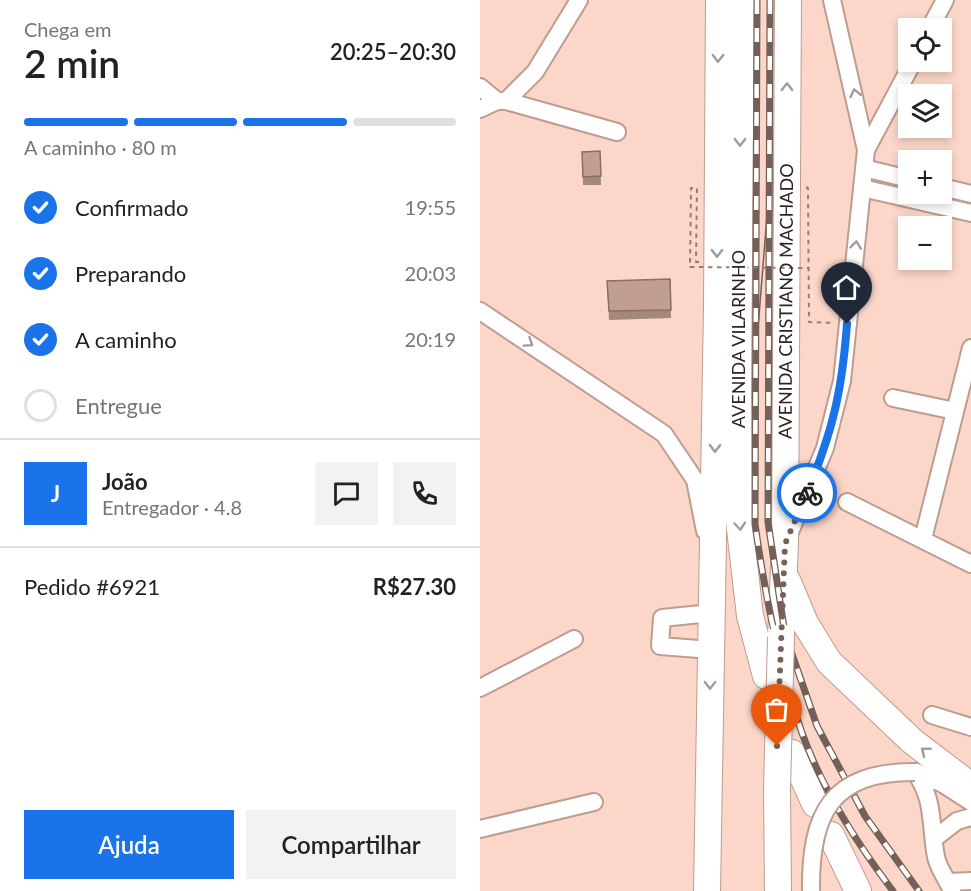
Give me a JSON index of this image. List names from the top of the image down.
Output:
{
  "streets": {
    "highway": ["AVENIDA CRISTIANO MACHADO", "AVENIDA VILARINHO"]
  },
  "page": {
    "heading": ["2 min", "Chega em", "20:25–20:30"],
    "panel": [
      "João",
      "Entregador · 4.8",
      "Pedido #6921",
      "R$27.30"
    ],
    "map_buttons": ["+", "−"],
    "bar": "A caminho · 80 m",
    "list": [
      ["Confirmado", "19:55"],
      ["Preparando", "20:03"],
      ["A caminho", "20:19"],
      "Entregue"
    ],
    "round": "J",
    "buttons": ["Ajuda", "Compartilhar"]
  }
}
